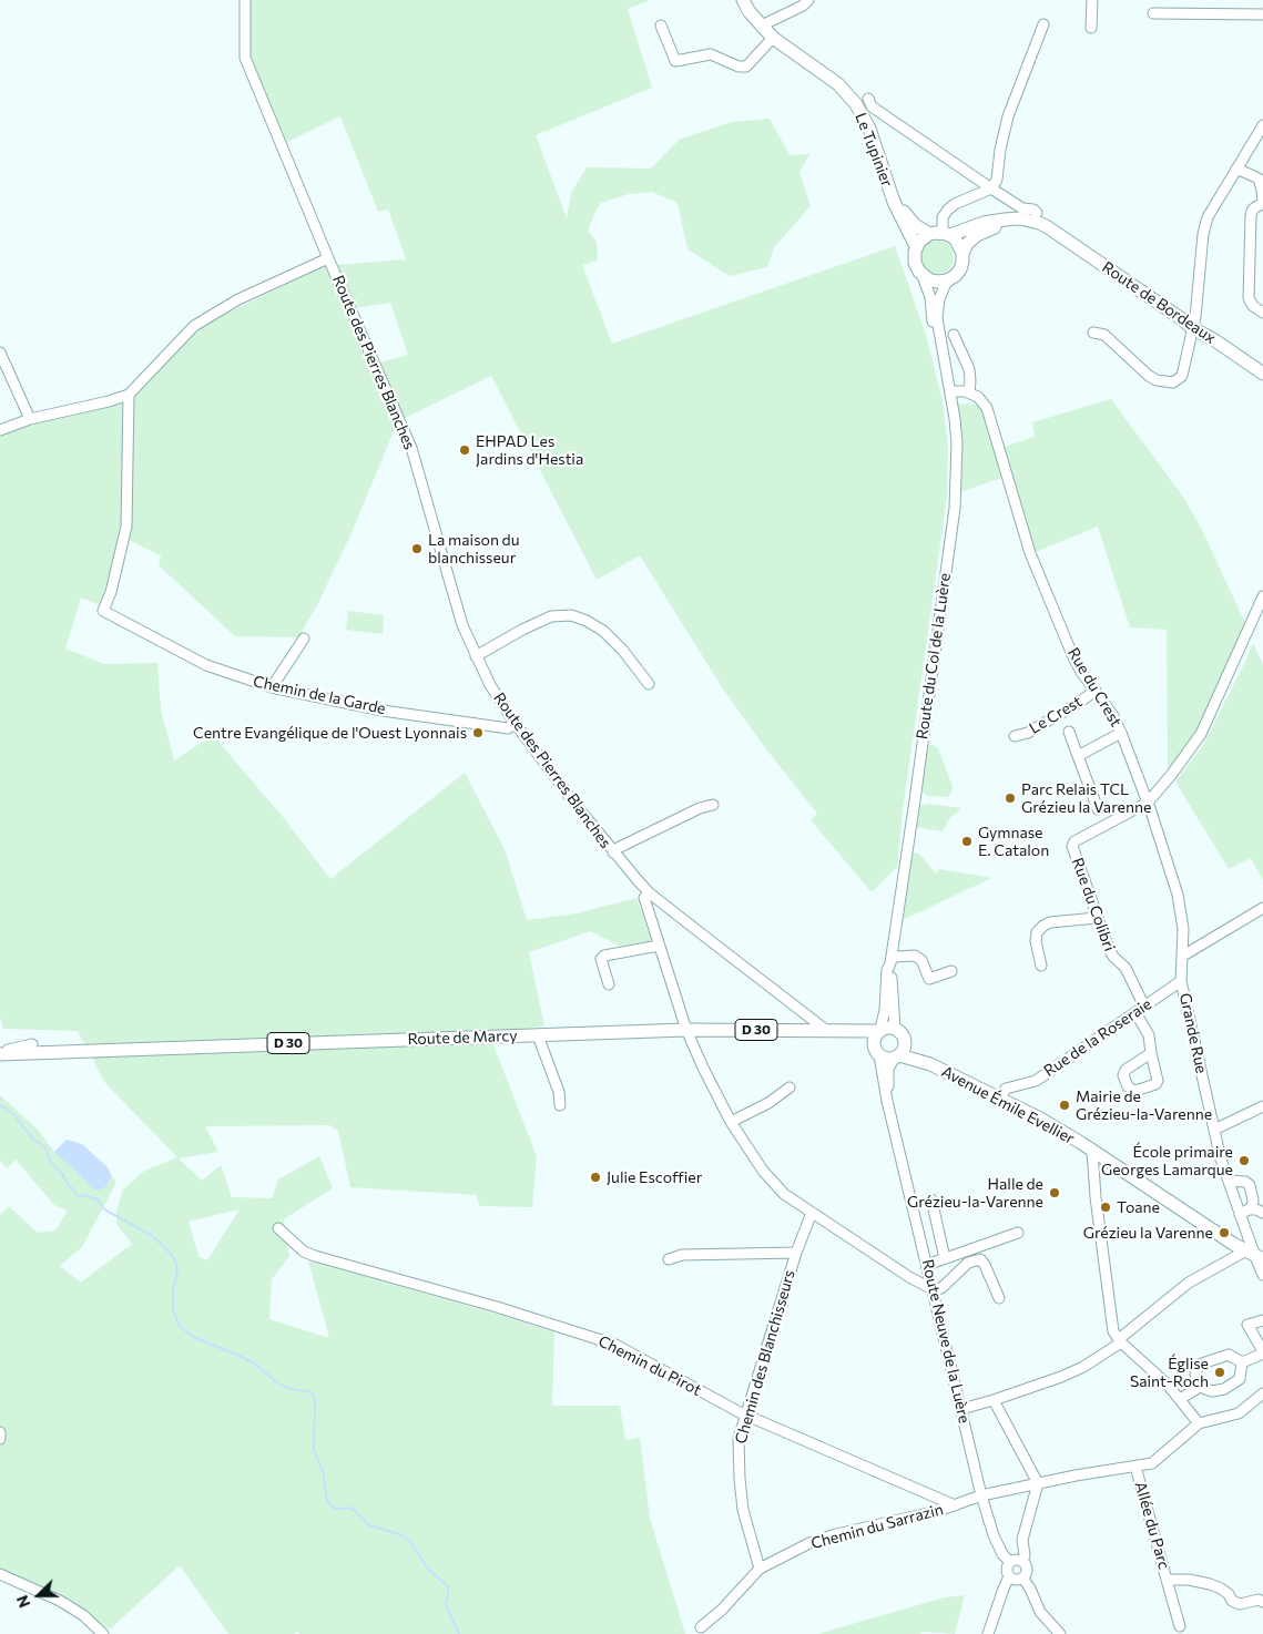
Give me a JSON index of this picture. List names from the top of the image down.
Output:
{
  "streets": {
    "main road": [
      "Le Tupinier",
      "Route de Bordeaux",
      "D 30",
      "Route de Marcy",
      "Avenue Émile Evellier"
    ],
    "street": [
      "Route des Pierres Blanches",
      "Route du Col de la Luère",
      "Rue du Crest",
      "Chemin de la Garde",
      "Le Crest",
      "Rue du Colibri",
      "Grande Rue",
      "Rue de la Roseraie",
      "Route Neuve de la Luère",
      "Chemin des Blanchisseurs",
      "Chemin du Pirot",
      "Allée du Parc",
      "Chemin du Sarrazin"
    ]
  },
  "crossings": [
    ["Le Tupinier", "Route de Bordeaux"],
    ["Le Tupinier", "Route du Col de la Luère"],
    ["Route de Bordeaux", "Route du Col de la Luère"],
    ["Route des Pierres Blanches", "Chemin de la Garde"],
    ["Route des Pierres Blanches", "Route de Marcy"],
    ["Route du Col de la Luère", "Route de Marcy"],
    ["Route du Col de la Luère", "Avenue Émile Evellier"],
    ["Route du Col de la Luère", "Route Neuve de la Luère"],
    ["Rue du Crest", "Le Crest"],
    ["Rue du Crest", "Rue du Colibri"],
    ["Rue du Crest", "Grande Rue"],
    ["Rue du Crest", "Rue de la Roseraie"],
    ["Rue du Colibri", "Rue de la Roseraie"],
    ["Grande Rue", "Rue de la Roseraie"],
    ["Grande Rue", "Avenue Émile Evellier"],
    ["Route de Marcy", "Avenue Émile Evellier"],
    ["Route de Marcy", "Route Neuve de la Luère"],
    ["Rue de la Roseraie", "Avenue Émile Evellier"],
    ["Avenue Émile Evellier", "Route Neuve de la Luère"],
    ["Route Neuve de la Luère", "Chemin du Sarrazin"],
    ["Chemin des Blanchisseurs", "Chemin du Pirot"],
    ["Chemin des Blanchisseurs", "Chemin du Sarrazin"],
    ["Chemin du Pirot", "Chemin du Sarrazin"],
    ["Allée du Parc", "Chemin du Sarrazin"]
  ],
  "places": [
    "EHPAD Les Jardins d'Hestia",
    "La maison du blanchisseur",
    "Centre Evangélique de l'Ouest Lyonnais",
    "Parc Relais TCL Grézieu la Varenne",
    "Gymnase E. Catalon",
    "Mairie de Grézieu-la-Varenne",
    "École primaire Georges Lamarque",
    "Julie Escoffier",
    "Halle de Grézieu-la-Varenne",
    "Toane",
    "Grézieu la Varenne",
    "Église Saint-Roch"
  ],
  "north": "left"
}
